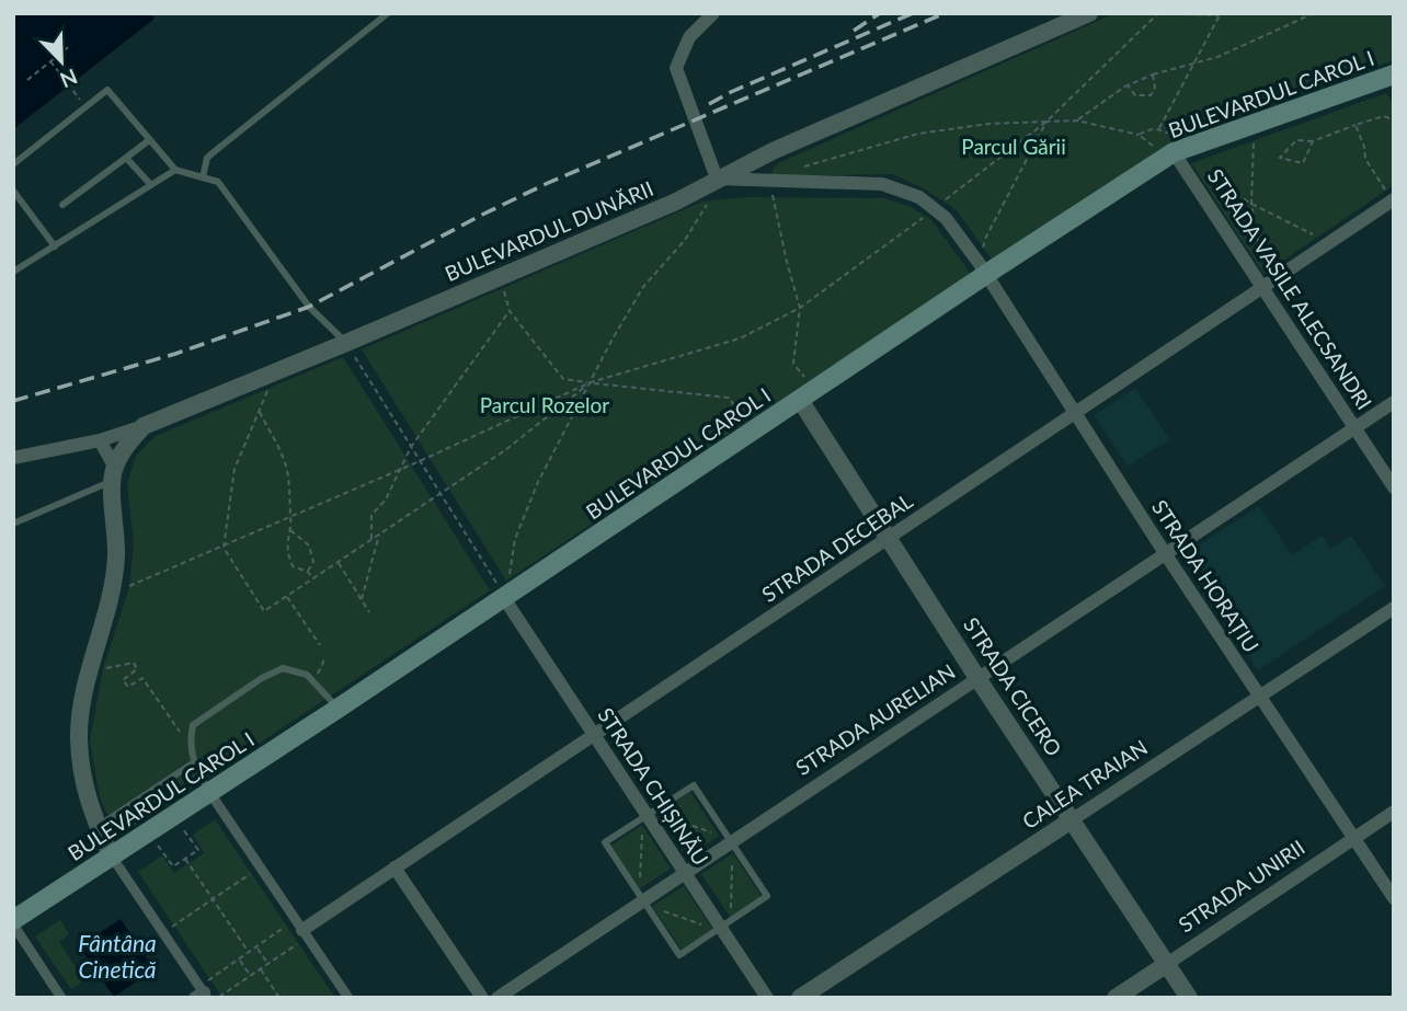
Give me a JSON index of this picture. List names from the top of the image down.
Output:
{
  "streets": {
    "main road": ["BULEVARDUL CAROL I"],
    "street": [
      "BULEVARDUL DUNĂRII",
      "STRADA VASILE ALECSANDRI",
      "STRADA DECEBAL",
      "STRADA HORAȚIU",
      "STRADA CICERO",
      "STRADA AURELIAN",
      "CALEA TRAIAN",
      "STRADA CHIȘINĂU",
      "STRADA UNIRII"
    ]
  },
  "crossings": [
    ["BULEVARDUL CAROL I", "STRADA VASILE ALECSANDRI"],
    ["BULEVARDUL CAROL I", "STRADA HORAȚIU"],
    ["BULEVARDUL CAROL I", "STRADA CICERO"],
    ["BULEVARDUL CAROL I", "STRADA CHIȘINĂU"],
    ["STRADA VASILE ALECSANDRI", "STRADA DECEBAL"],
    ["STRADA VASILE ALECSANDRI", "STRADA AURELIAN"],
    ["STRADA DECEBAL", "STRADA HORAȚIU"],
    ["STRADA DECEBAL", "STRADA CICERO"],
    ["STRADA DECEBAL", "STRADA CHIȘINĂU"],
    ["STRADA HORAȚIU", "STRADA AURELIAN"],
    ["STRADA HORAȚIU", "CALEA TRAIAN"],
    ["STRADA HORAȚIU", "STRADA UNIRII"],
    ["STRADA CICERO", "STRADA AURELIAN"],
    ["STRADA CICERO", "CALEA TRAIAN"],
    ["STRADA CICERO", "STRADA UNIRII"],
    ["STRADA AURELIAN", "STRADA CHIȘINĂU"]
  ],
  "water": ["Fântâna Cinetică"],
  "parks": ["Parcul Gării", "Parcul Rozelor"],
  "north": "bottom right"
}
